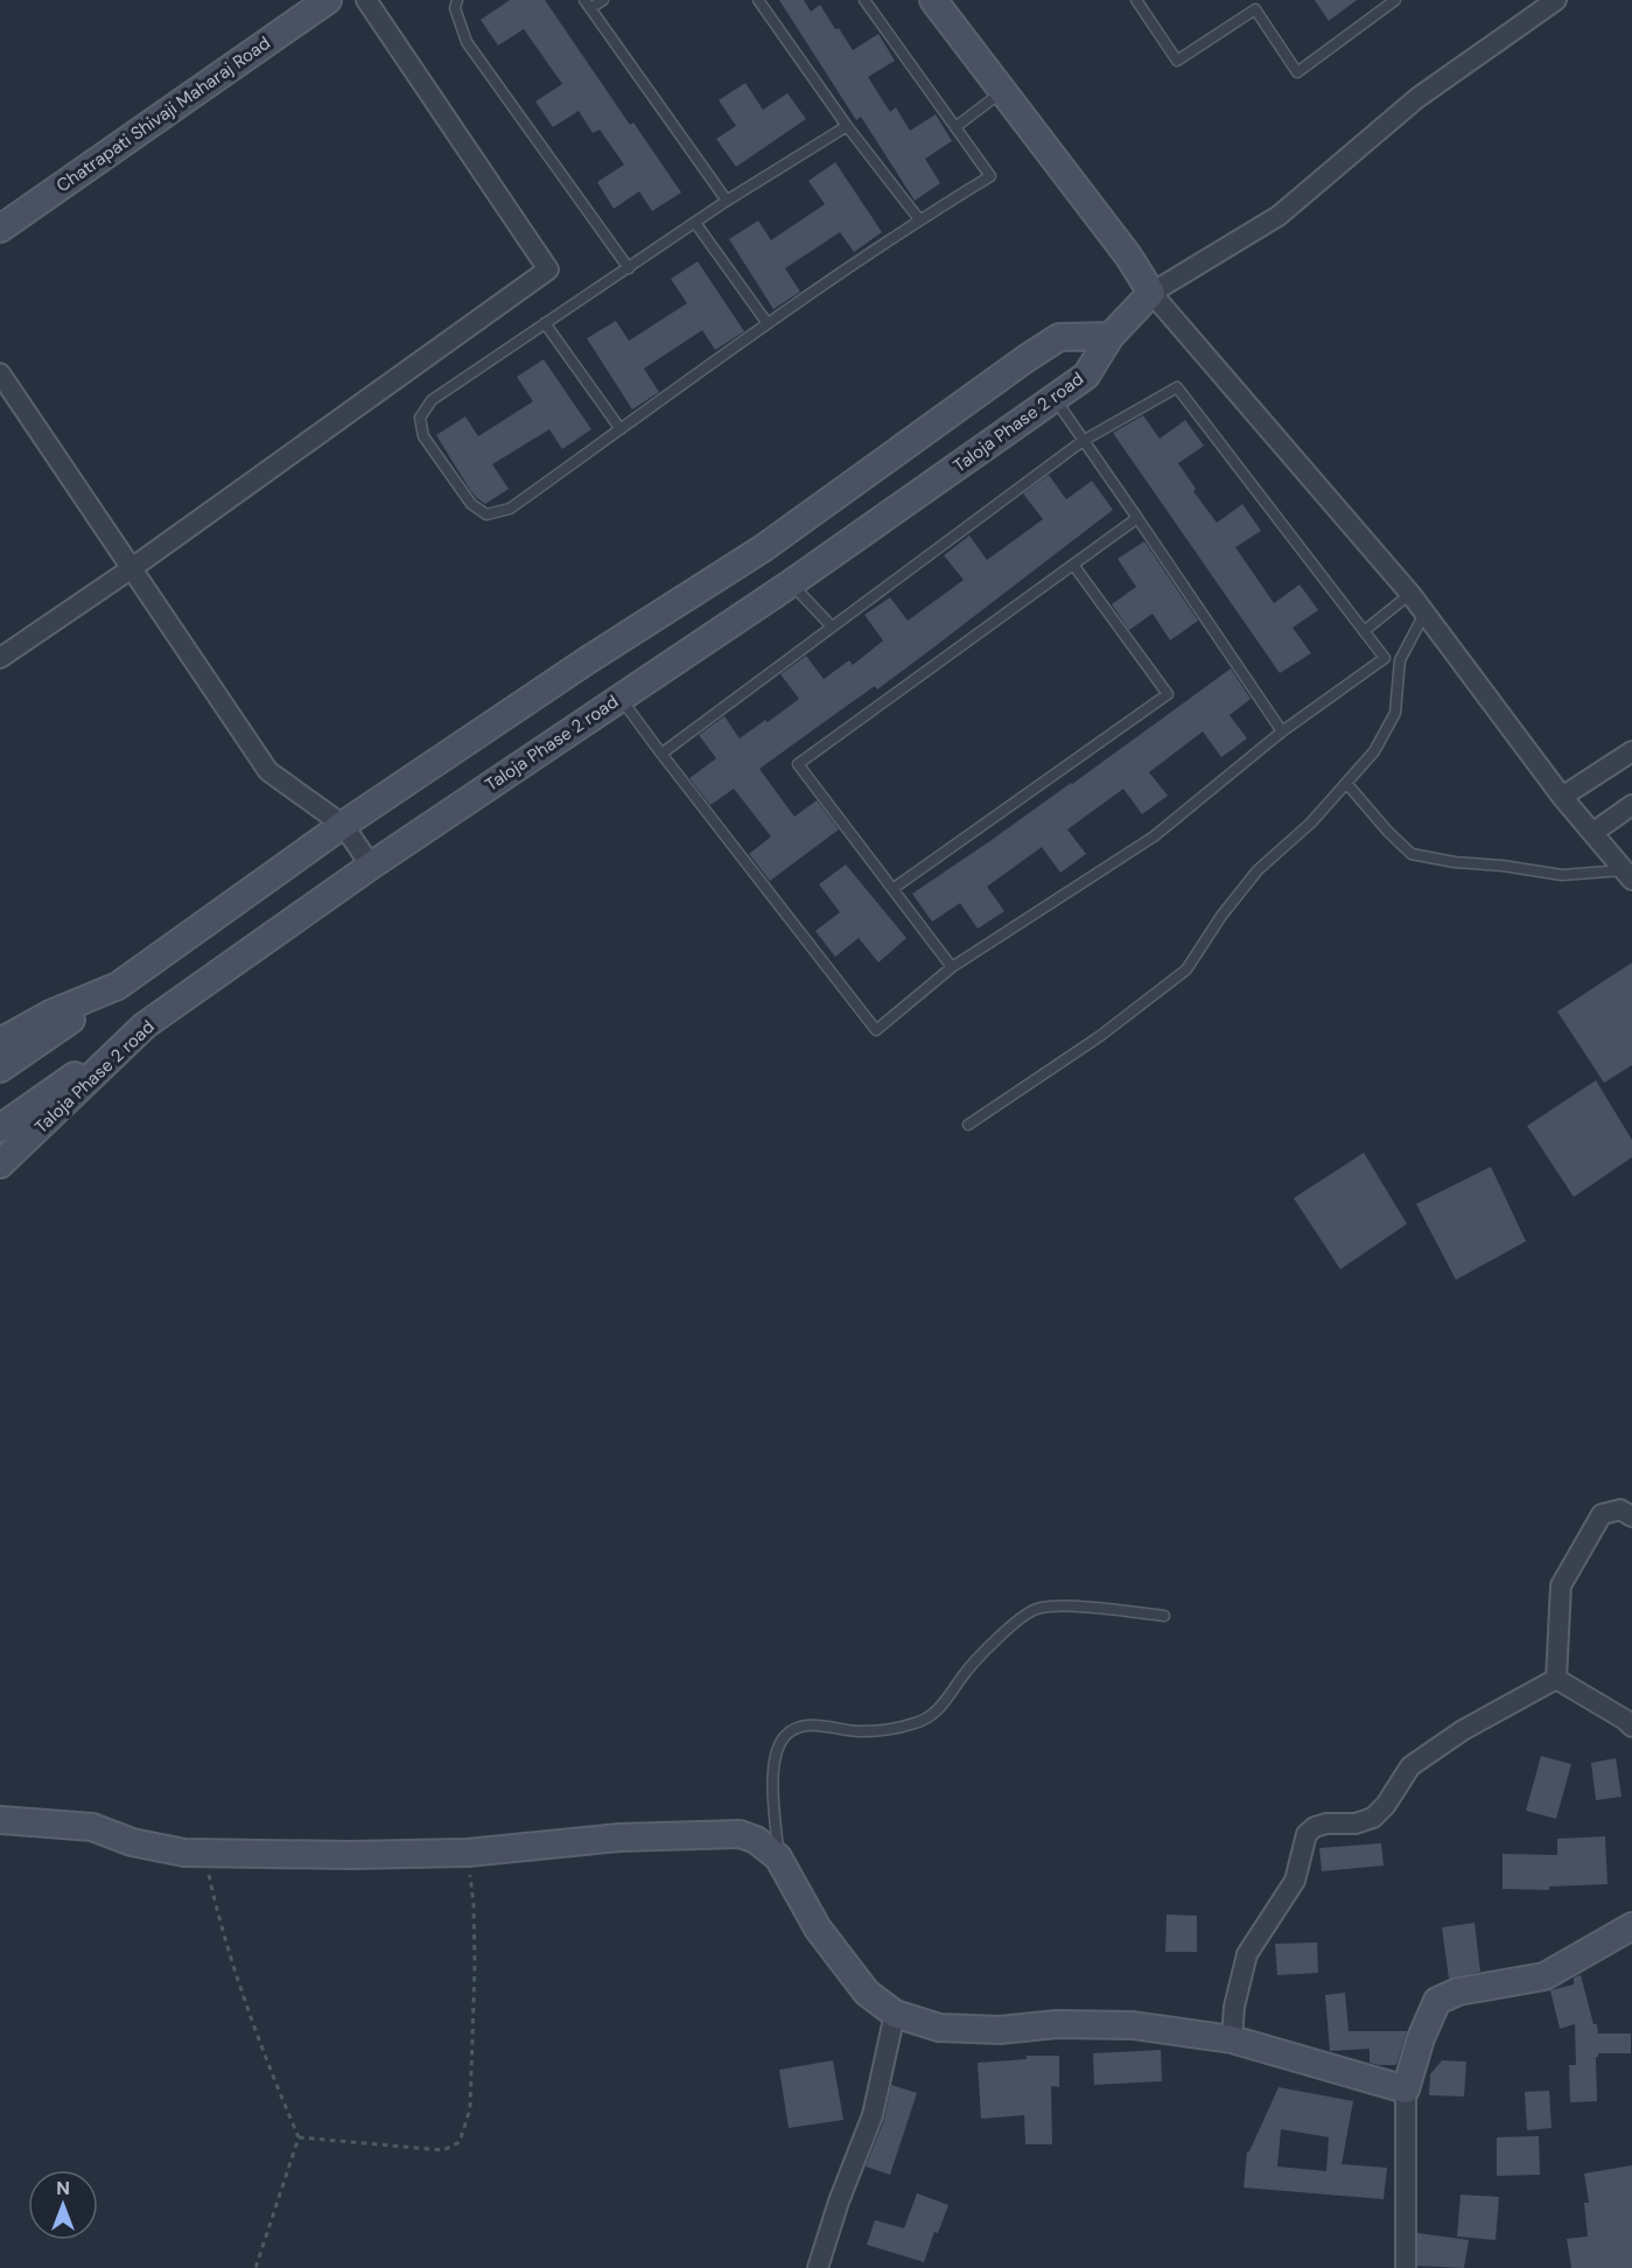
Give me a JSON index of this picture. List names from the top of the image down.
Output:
{
  "streets": {
    "street": ["Chatrapati Shivaji Maharaj Road", "Taloja Phase 2 road"]
  },
  "north": "top"
}
